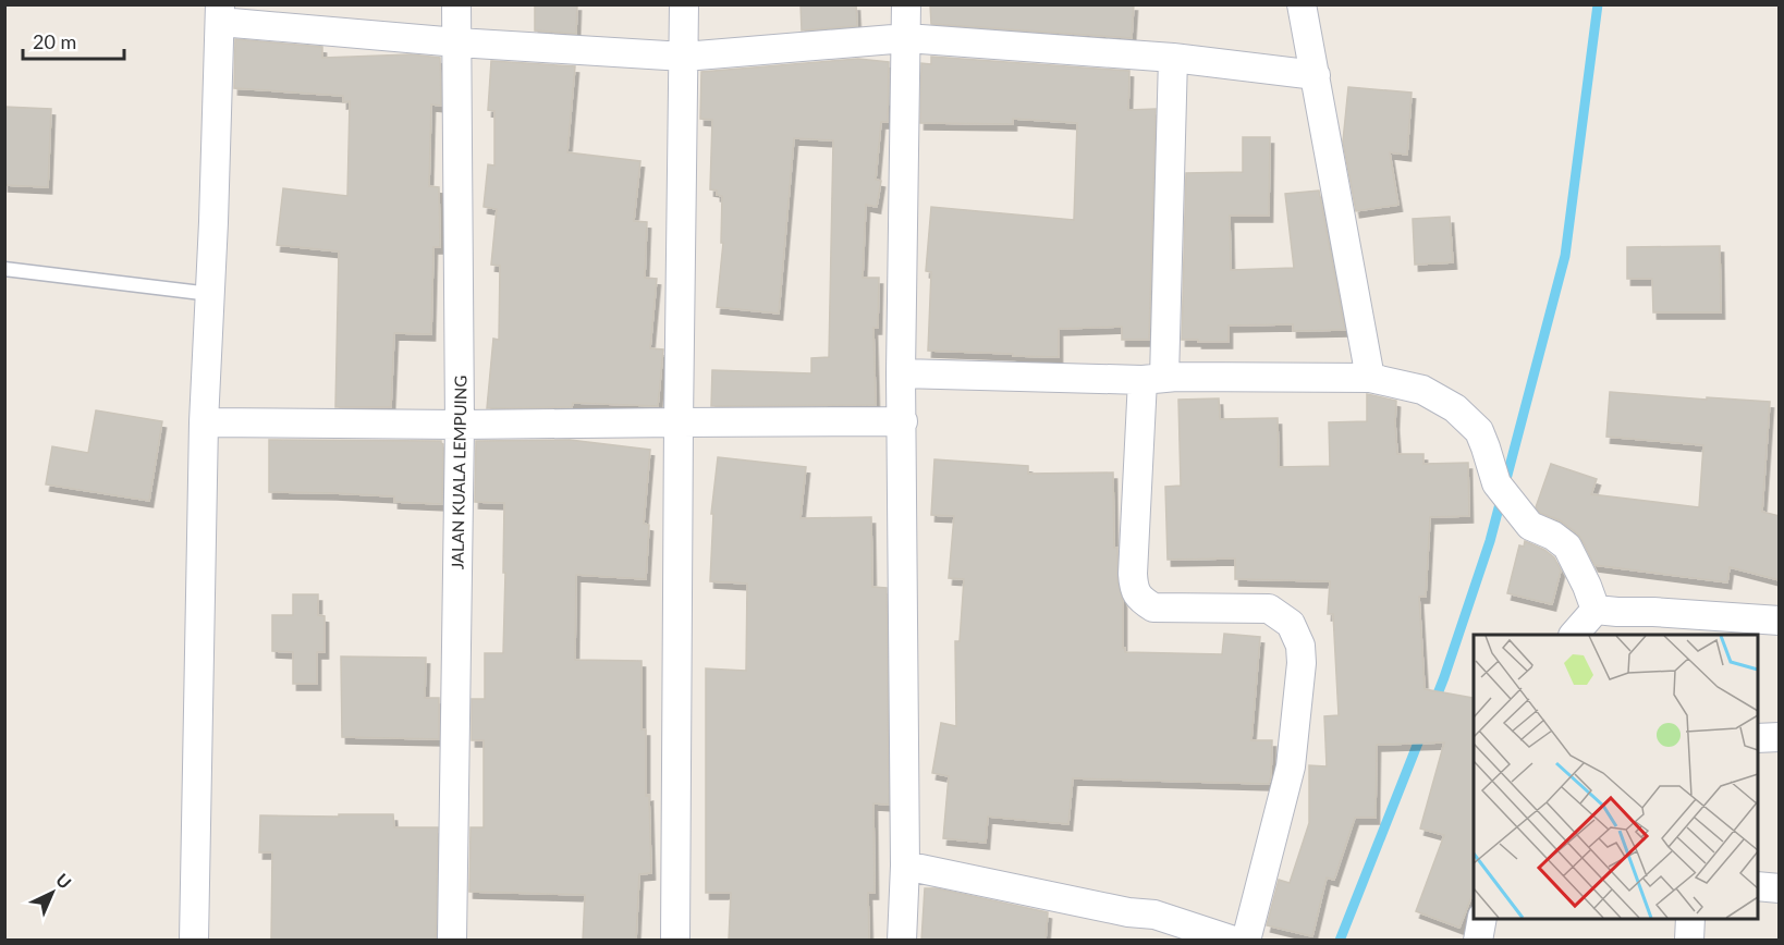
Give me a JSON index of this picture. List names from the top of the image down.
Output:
{
  "streets": {
    "street": ["JALAN KUALA LEMPUING"]
  },
  "scale_bar": "20 m",
  "north": "top right"
}
